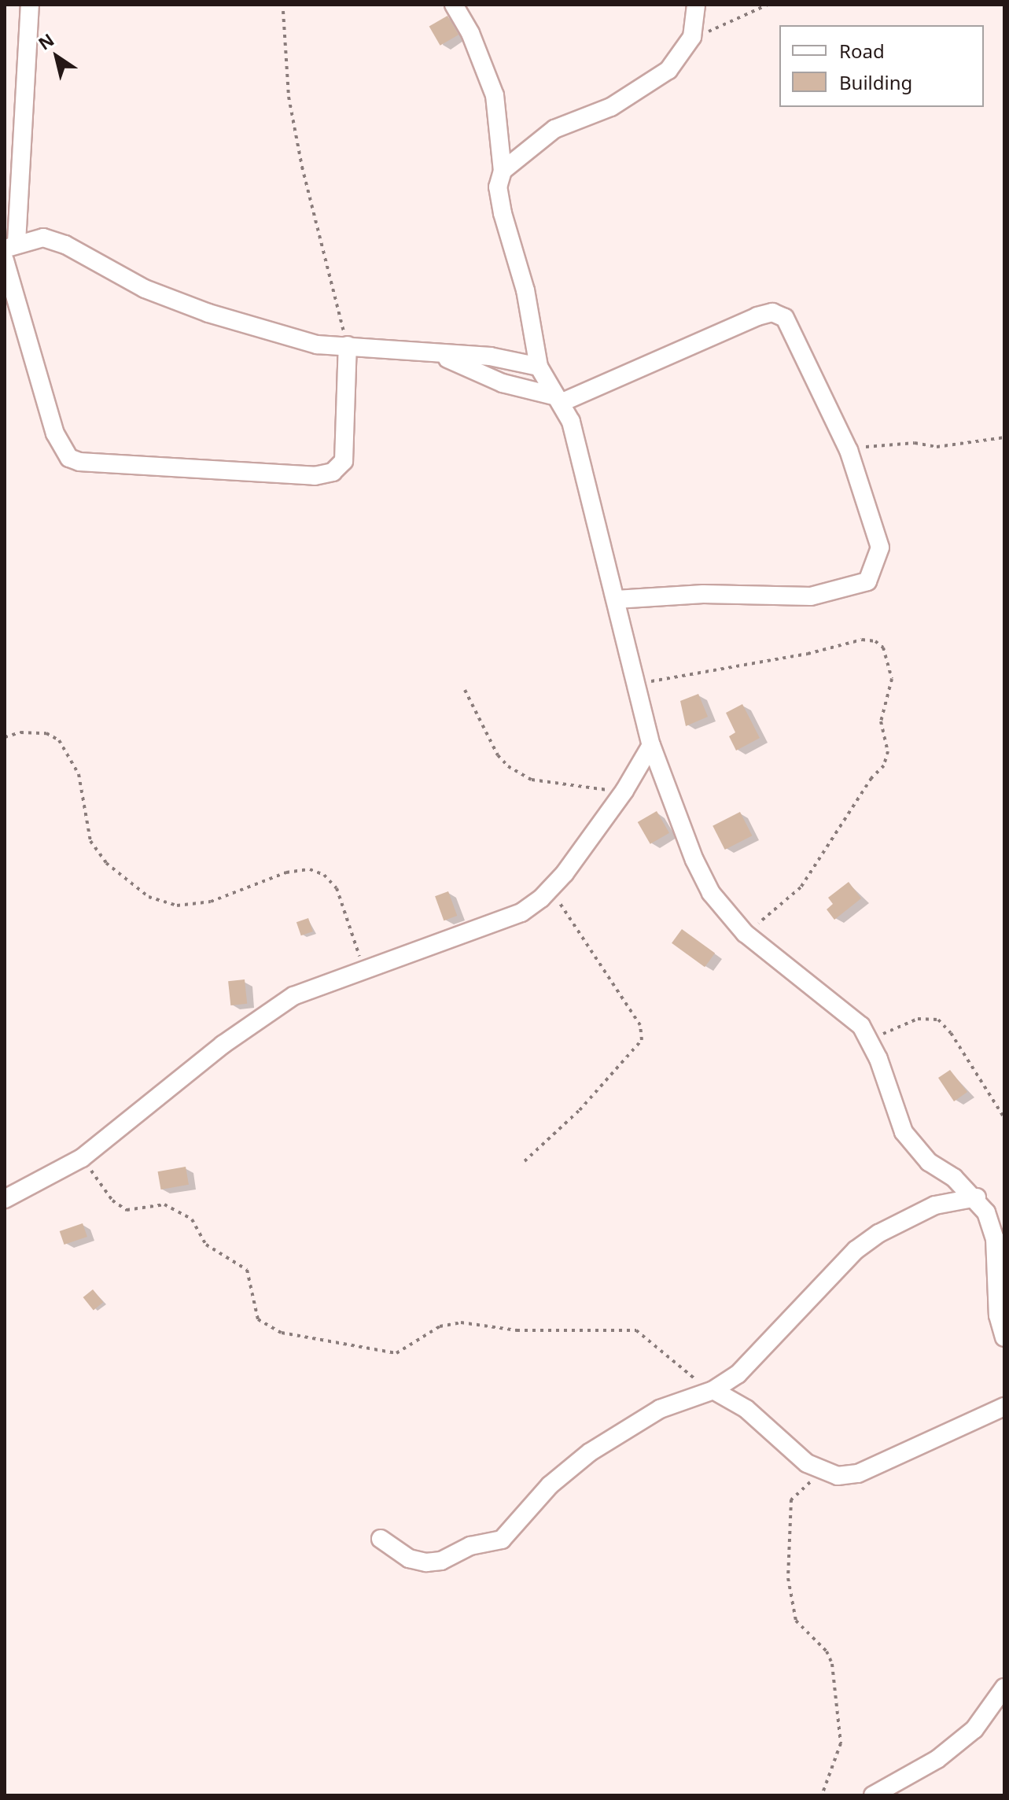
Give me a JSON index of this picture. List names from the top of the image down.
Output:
{
  "legend": ["Road", "Building"],
  "north": "top left"
}
